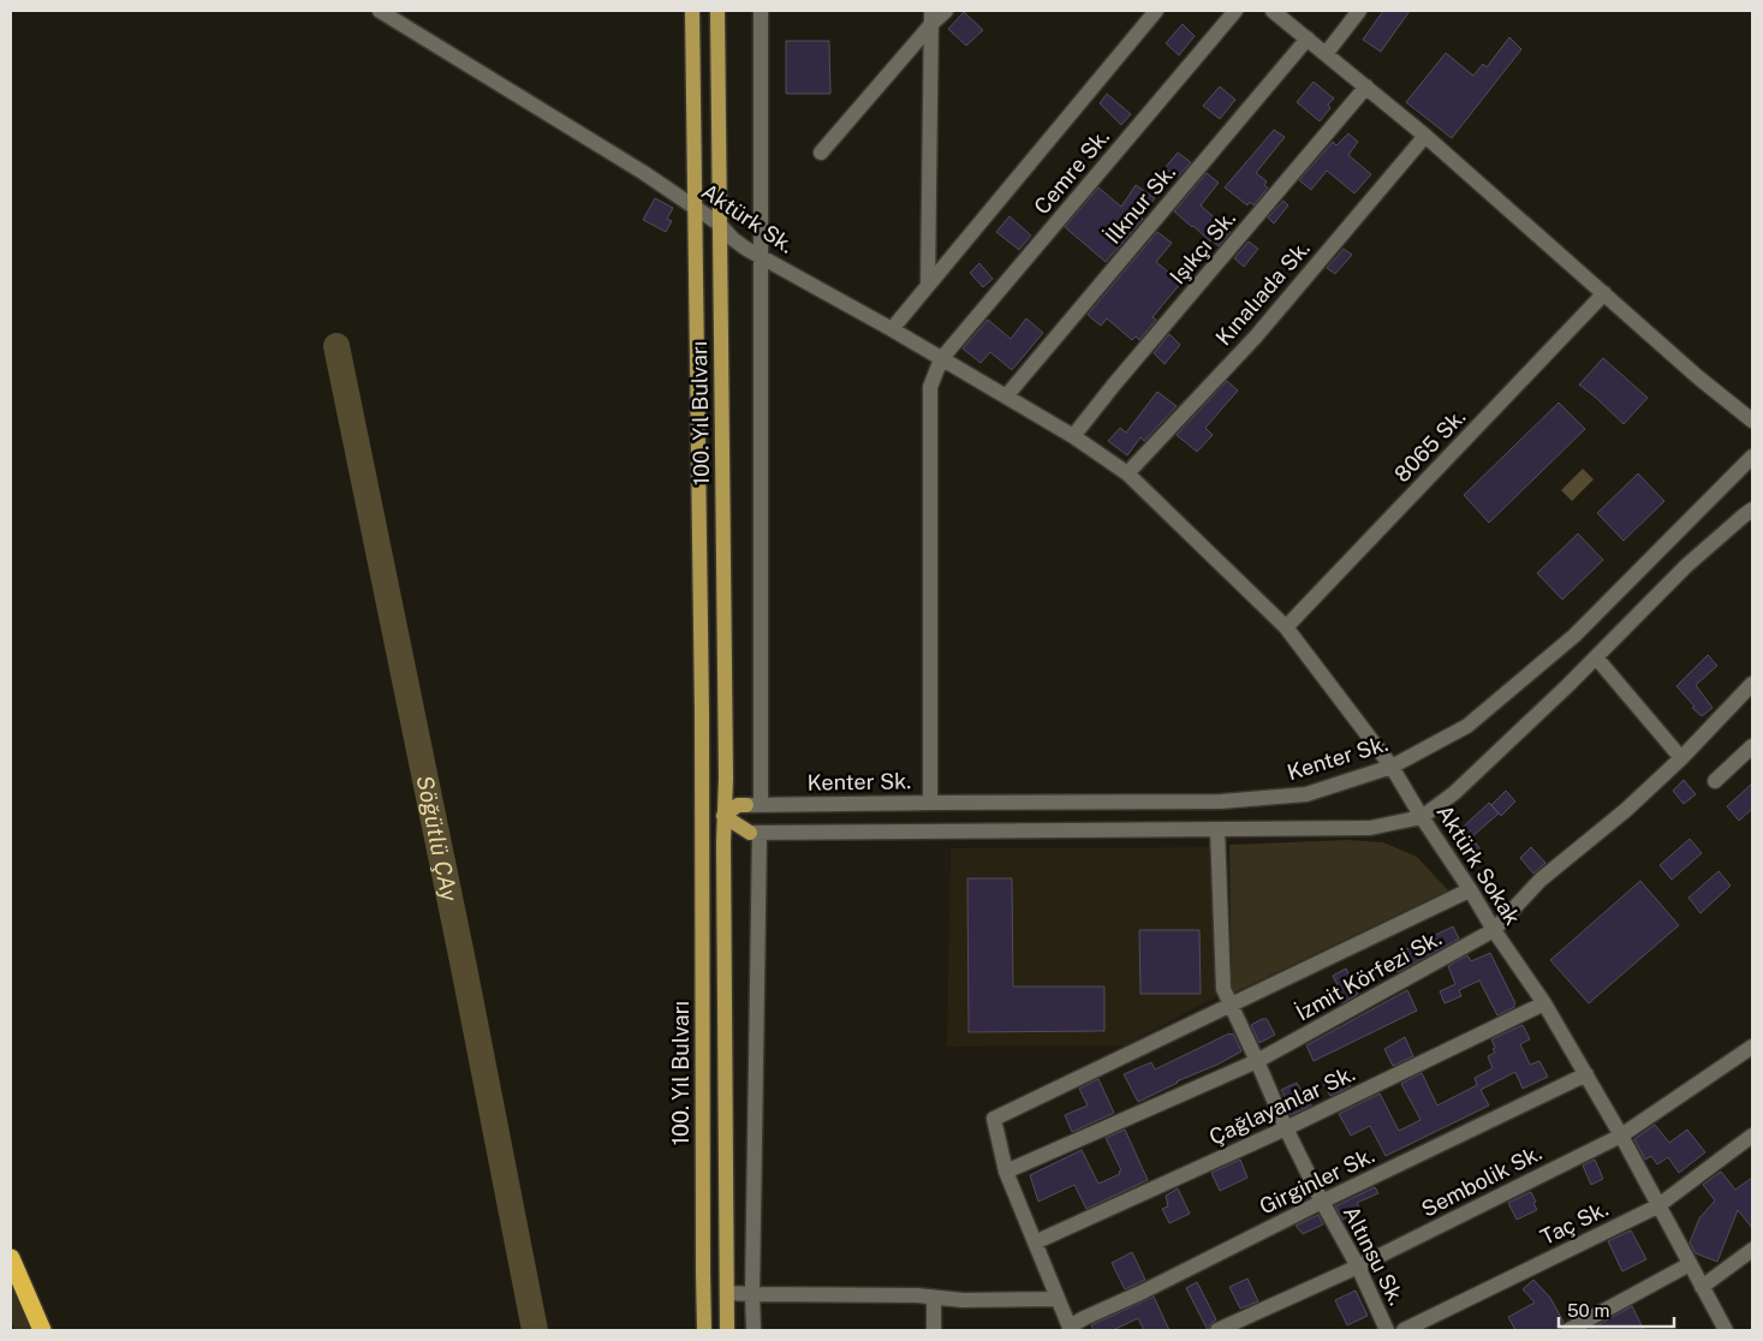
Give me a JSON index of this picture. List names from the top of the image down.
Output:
{
  "streets": {
    "main road": ["100. Yıl Bulvarı"],
    "street": [
      "Cemre Sk.",
      "İlknur Sk.",
      "Aktürk Sk.",
      "Işıkçı Sk.",
      "Kınalıada Sk.",
      "8065 Sk.",
      "Kenter Sk.",
      "Aktürk Sokak",
      "İzmit Körfezi Sk.",
      "Çağlayanlar Sk.",
      "Girginler Sk.",
      "Sembolik Sk.",
      "Taç Sk.",
      "Altınsu Sk."
    ]
  },
  "crossings": [
    ["Cemre Sk.", "Aktürk Sk."],
    ["Cemre Sk.", "Kenter Sk."],
    ["İlknur Sk.", "Aktürk Sk."],
    ["Aktürk Sk.", "Işıkçı Sk."],
    ["Aktürk Sk.", "Kınalıada Sk."],
    ["Aktürk Sk.", "100. Yıl Bulvarı"],
    ["Aktürk Sk.", "Aktürk Sokak"],
    ["Kınalıada Sk.", "Aktürk Sokak"],
    ["8065 Sk.", "Aktürk Sokak"],
    ["Kenter Sk.", "Aktürk Sokak"],
    ["Aktürk Sokak", "İzmit Körfezi Sk."],
    ["Aktürk Sokak", "Çağlayanlar Sk."],
    ["Aktürk Sokak", "Girginler Sk."],
    ["Aktürk Sokak", "Sembolik Sk."],
    ["Aktürk Sokak", "Taç Sk."],
    ["İzmit Körfezi Sk.", "Altınsu Sk."],
    ["Çağlayanlar Sk.", "Altınsu Sk."],
    ["Girginler Sk.", "Altınsu Sk."],
    ["Sembolik Sk.", "Altınsu Sk."]
  ],
  "water": ["Söğütlü ÇAy"],
  "scale_bar": "50 m"
}
